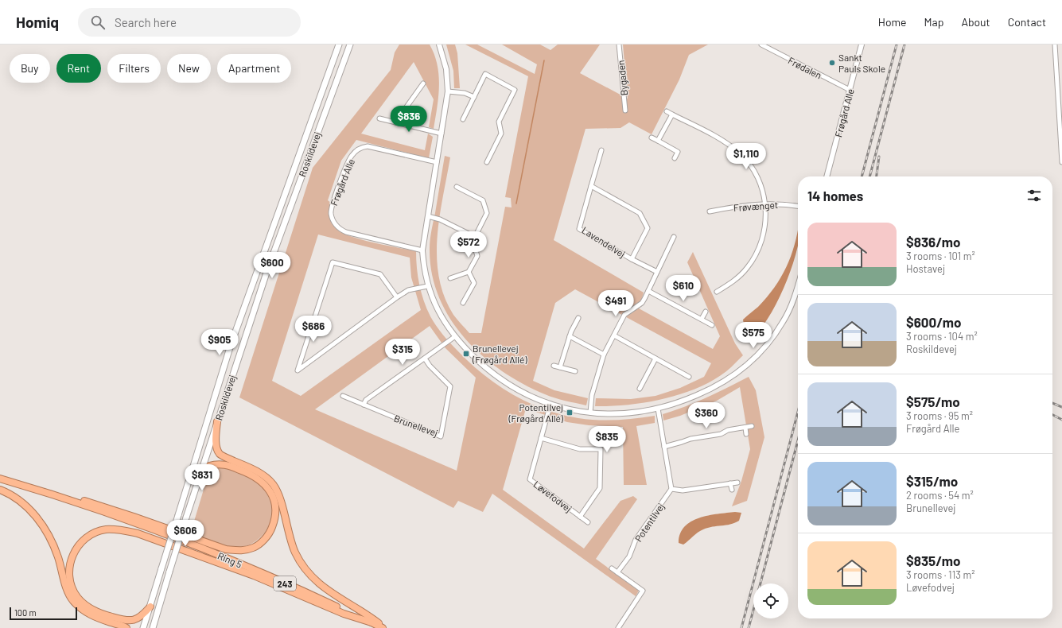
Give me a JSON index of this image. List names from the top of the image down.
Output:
{
  "streets": {
    "highway": ["Ring 5", "243"],
    "main road": ["Roskildevej"],
    "street": [
      "Frødalen",
      "Bygaden",
      "Frøgård Alle",
      "Frøvænget",
      "Lavendelvej",
      "Brunellevej",
      "Løvefodvej",
      "Potentilvej"
    ]
  },
  "crossings": [
    ["Frødalen", "Frøgård Alle"]
  ],
  "places": {
    "other": ["Sankt Pauls Skole"],
    "transit": ["Brunellevej (Frøgård Allé)", "Potentilvej (Frøgård Allé)"]
  },
  "scale_bar": "100 m",
  "page": {
    "header": "Homiq",
    "search": "Search here",
    "nav": [
      "Home",
      "Map",
      "About",
      "Contact"
    ],
    "chip": [
      "Buy",
      "Rent",
      "Filters",
      "New",
      "Apartment"
    ],
    "price": [
      "$836",
      "$1,110",
      "$572",
      "$600",
      "$610",
      "$491",
      "$686",
      "$575",
      "$905",
      "$315",
      "$360",
      "$835",
      "$831",
      "$606"
    ],
    "heading": "14 homes",
    "list": [
      {
        "name": "$836/mo",
        "note": "3 rooms · 101 m² · Hostavej"
      },
      {
        "name": "$600/mo",
        "note": "3 rooms · 104 m² · Roskildevej"
      },
      {
        "name": "$575/mo",
        "note": "3 rooms · 95 m² · Frøgård Alle"
      },
      {
        "name": "$315/mo",
        "note": "2 rooms · 54 m² · Brunellevej"
      },
      {
        "name": "$835/mo",
        "note": "3 rooms · 113 m² · Løvefodvej"
      }
    ],
    "scale": "100 m"
  }
}
